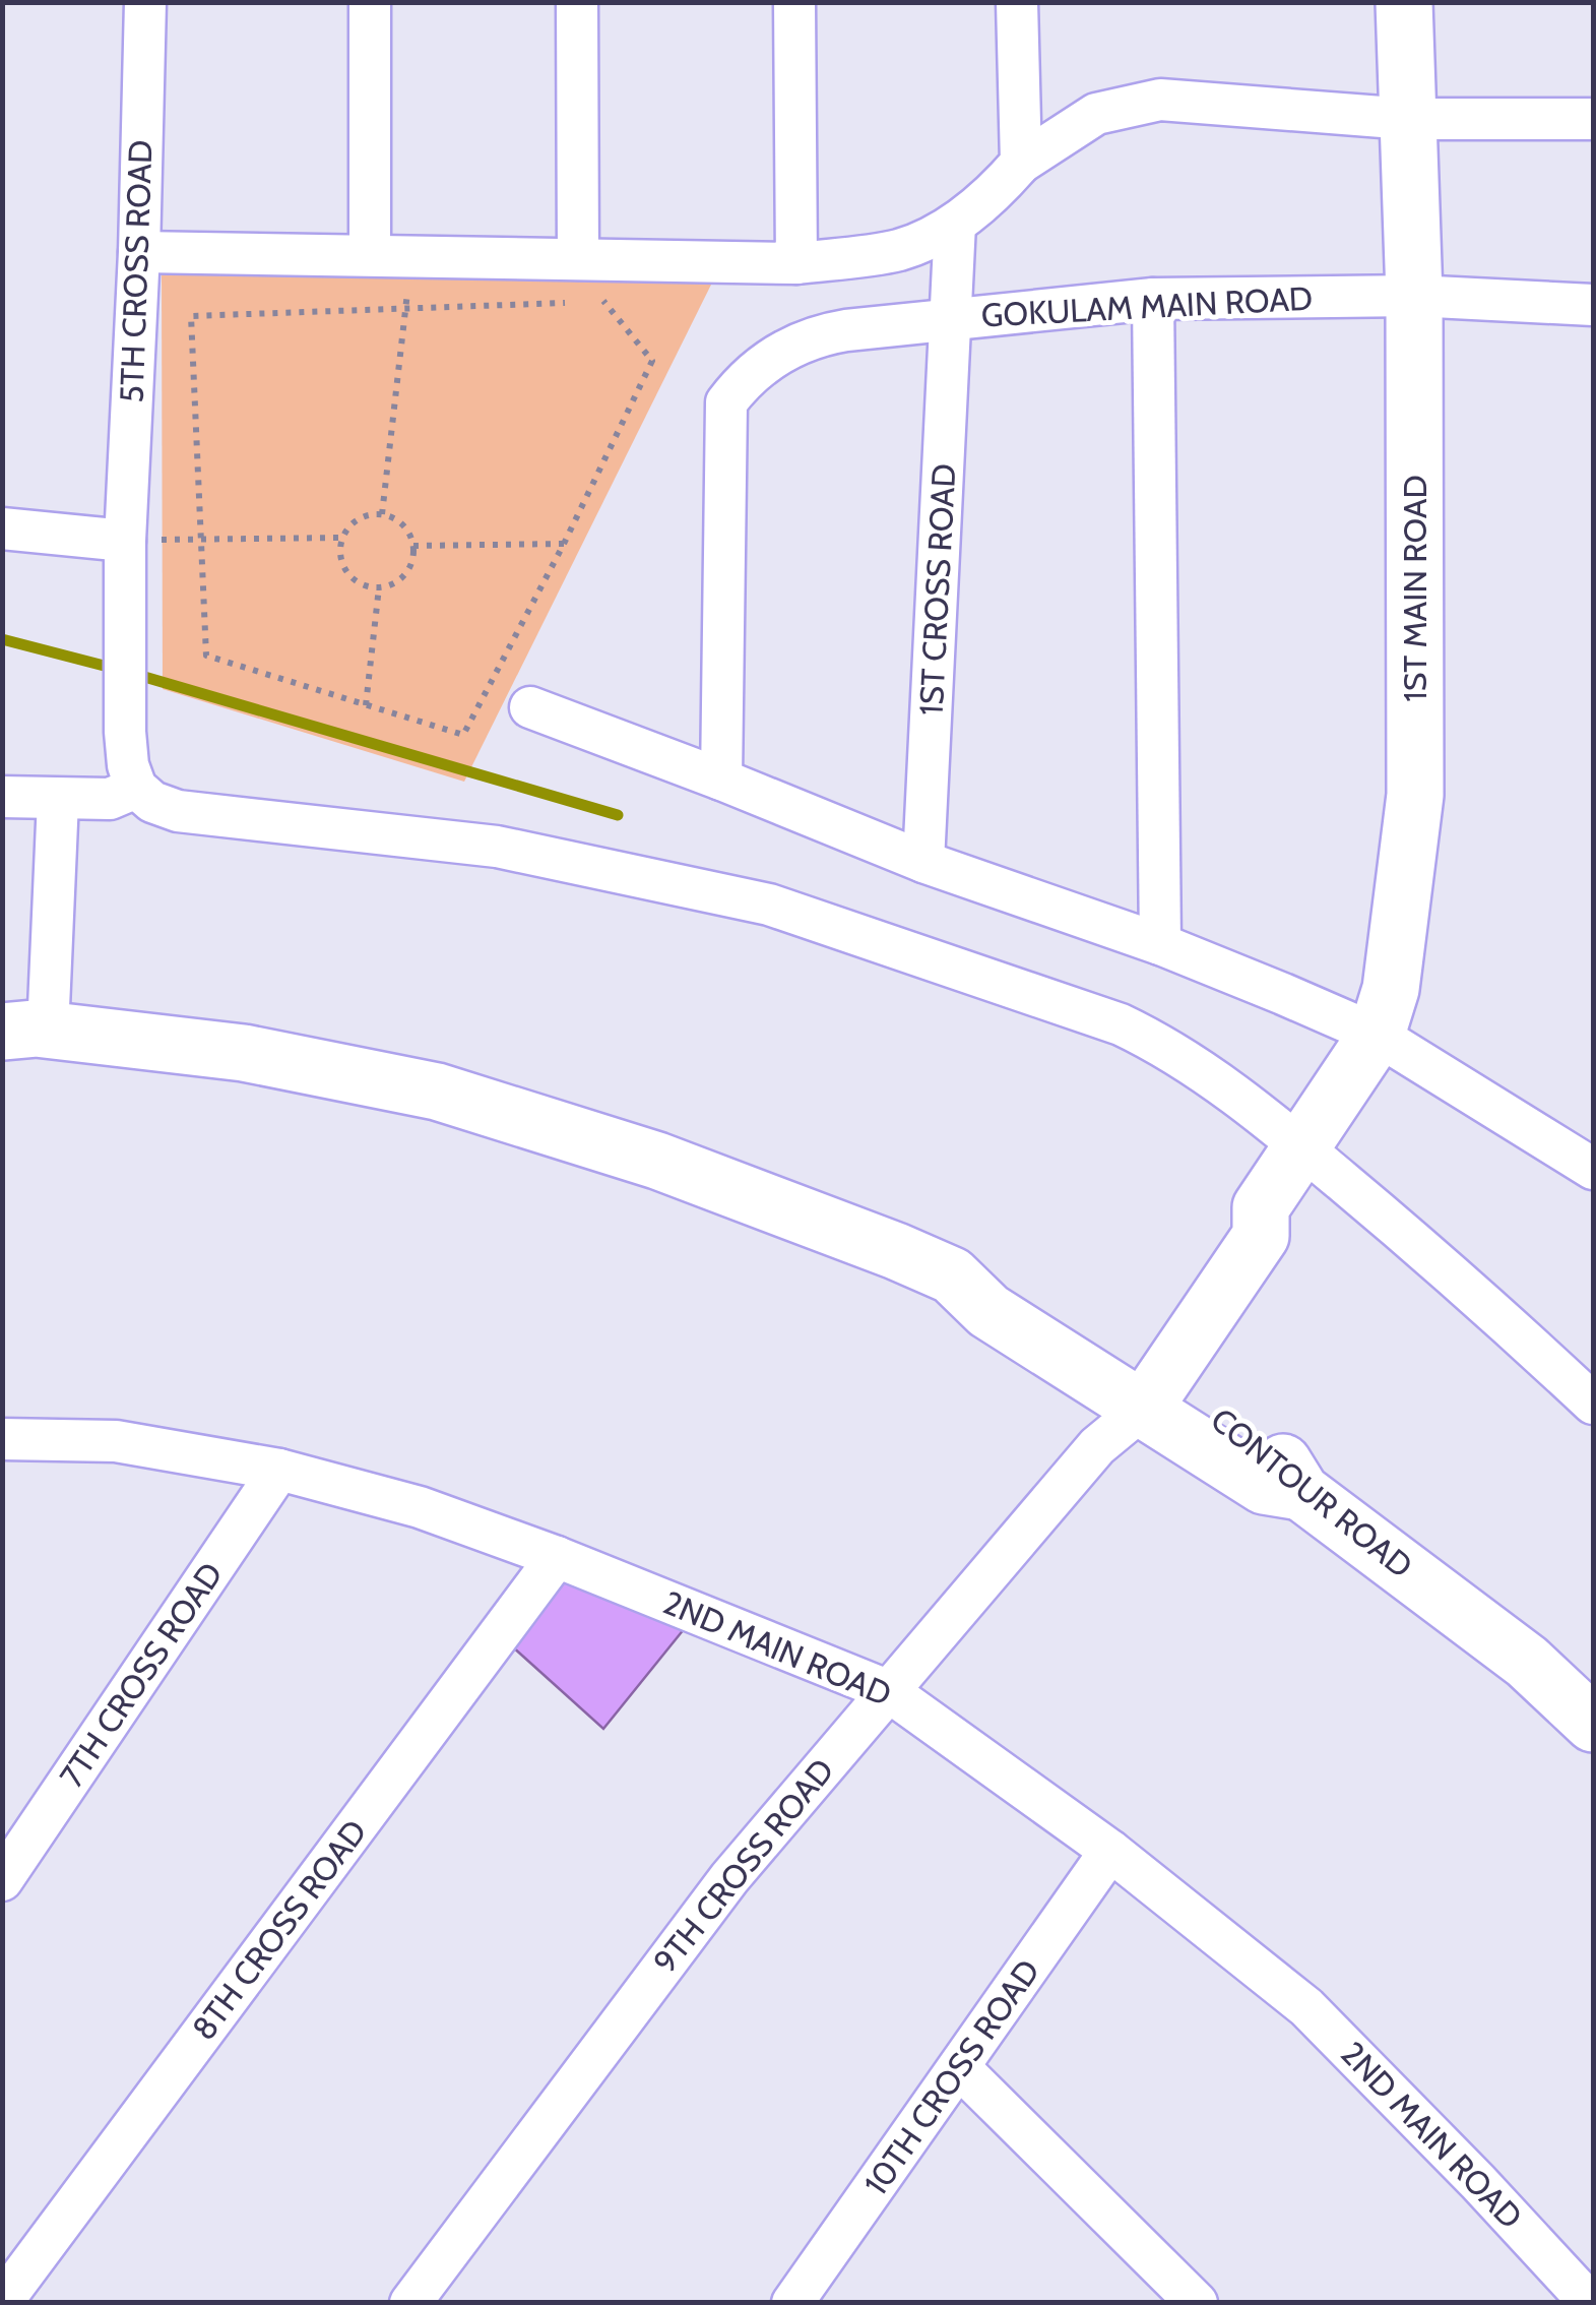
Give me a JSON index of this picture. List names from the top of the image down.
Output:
{
  "streets": {
    "main road": ["1ST MAIN ROAD", "CONTOUR ROAD"],
    "street": [
      "5TH CROSS ROAD",
      "GOKULAM MAIN ROAD",
      "1ST CROSS ROAD",
      "2ND MAIN ROAD",
      "7TH CROSS ROAD",
      "9TH CROSS ROAD",
      "8TH CROSS ROAD",
      "10TH CROSS ROAD"
    ]
  },
  "crossings": [
    ["GOKULAM MAIN ROAD", "1ST MAIN ROAD"],
    ["GOKULAM MAIN ROAD", "1ST CROSS ROAD"],
    ["1ST MAIN ROAD", "CONTOUR ROAD"],
    ["1ST MAIN ROAD", "9TH CROSS ROAD"],
    ["CONTOUR ROAD", "9TH CROSS ROAD"],
    ["2ND MAIN ROAD", "7TH CROSS ROAD"],
    ["2ND MAIN ROAD", "9TH CROSS ROAD"],
    ["2ND MAIN ROAD", "8TH CROSS ROAD"],
    ["2ND MAIN ROAD", "10TH CROSS ROAD"]
  ]
}
